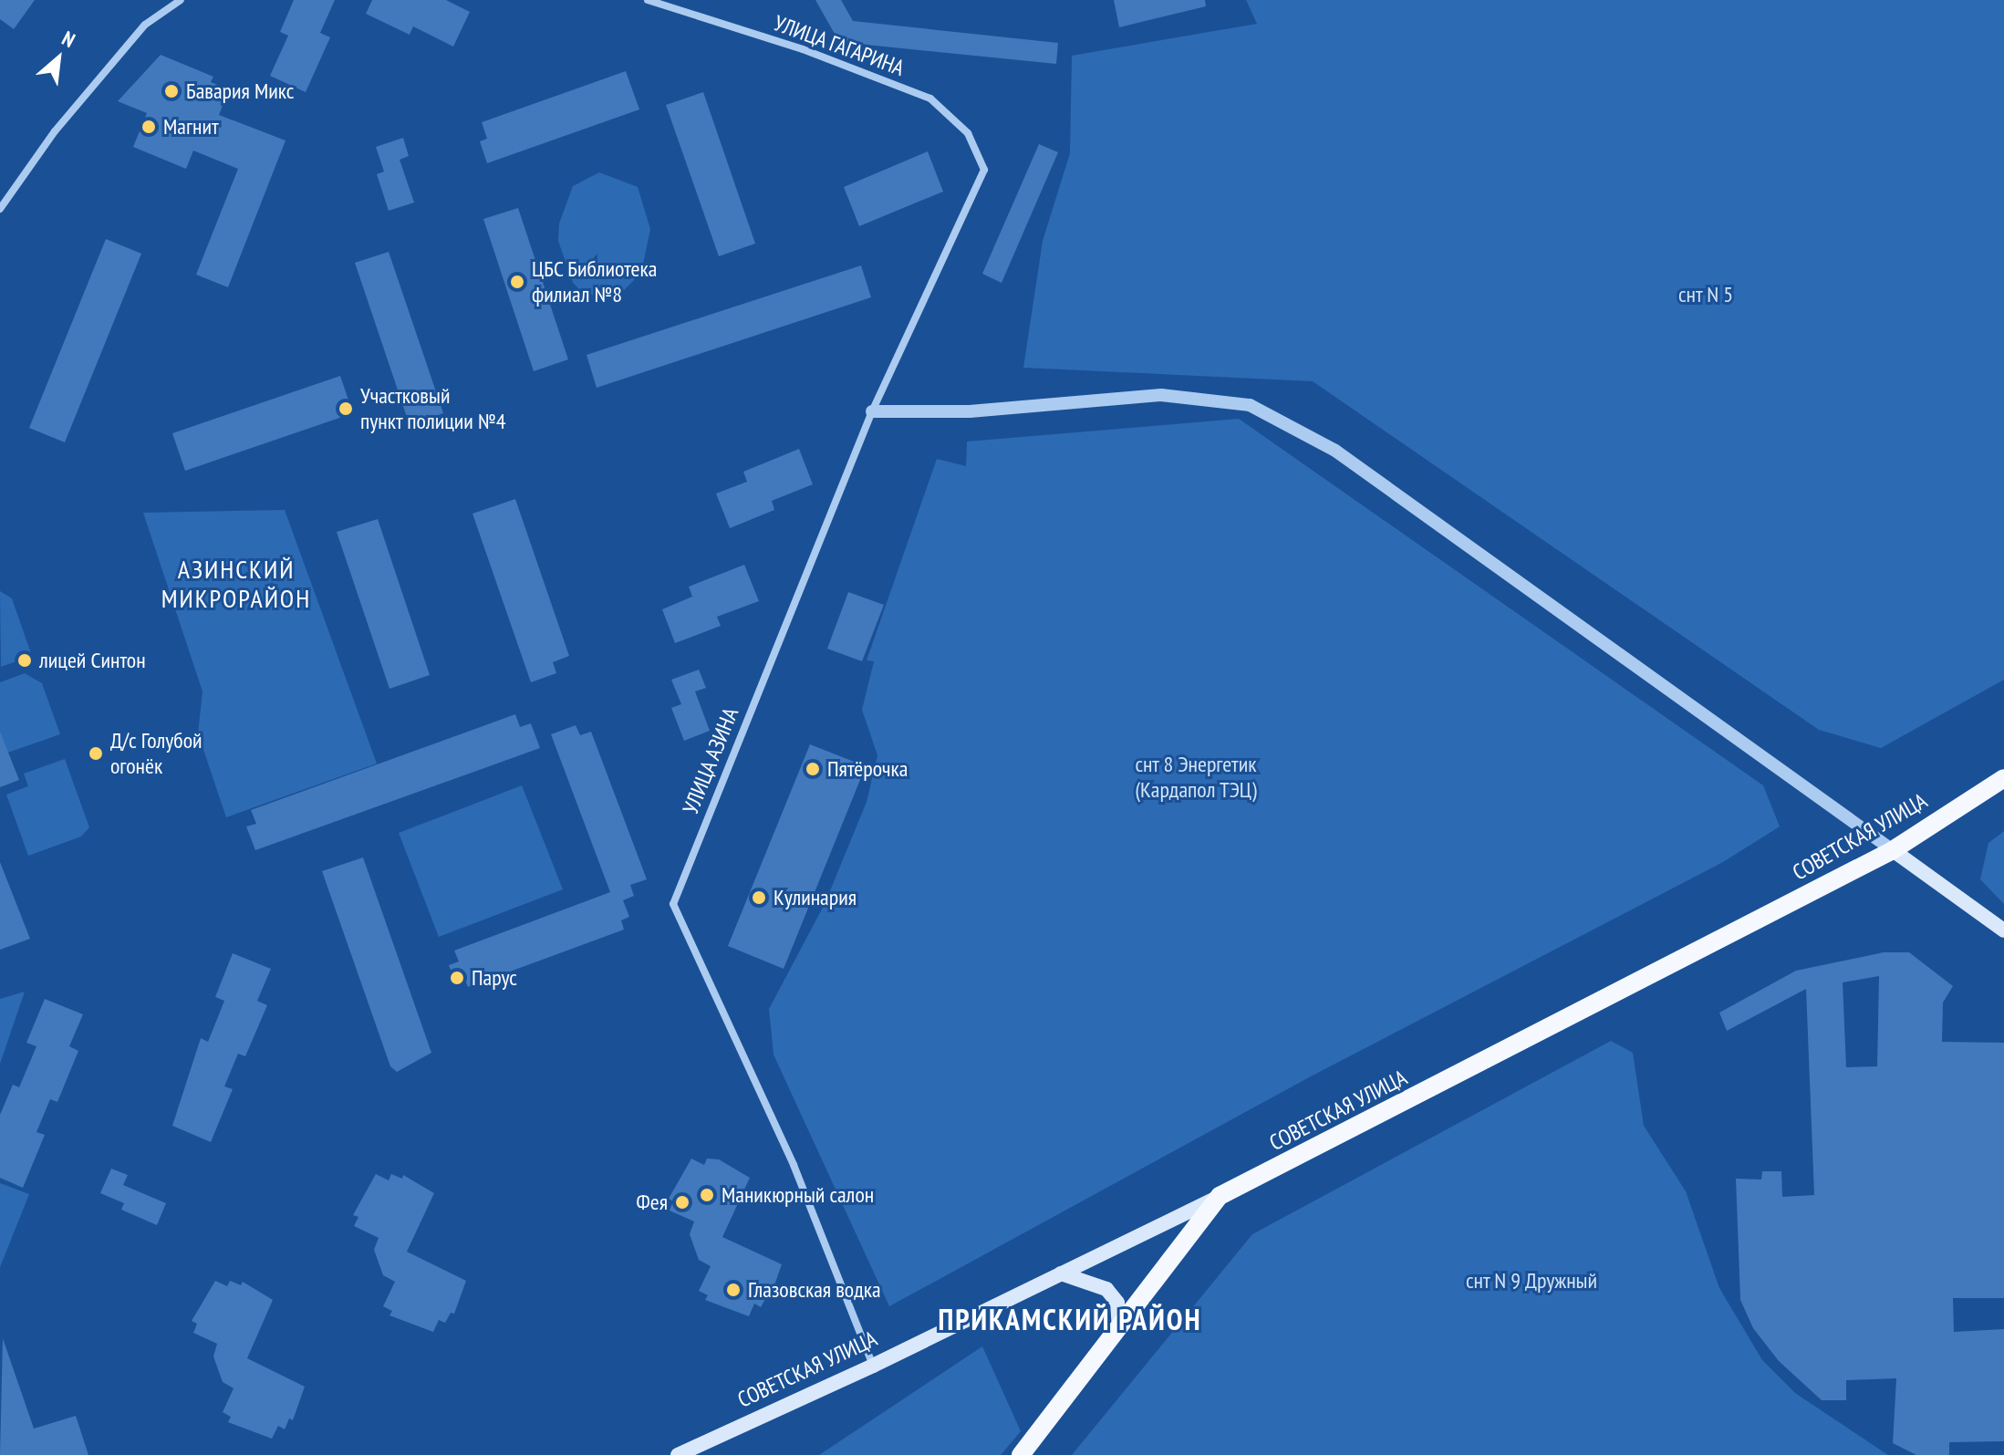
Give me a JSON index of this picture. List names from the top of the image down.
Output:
{
  "streets": {
    "main road": ["СОВЕТСКАЯ УЛИЦА"],
    "street": ["УЛИЦА ГАГАРИНА", "УЛИЦА АЗИНА"]
  },
  "crossings": [
    ["УЛИЦА ГАГАРИНА", "УЛИЦА АЗИНА"],
    ["УЛИЦА АЗИНА", "СОВЕТСКАЯ УЛИЦА"]
  ],
  "districts": ["АЗИНСКИЙ МИКРОРАЙОН", "ПРИКАМСКИЙ РАЙОН"],
  "parks": ["снт N 5", "снт 8 Энергетик (Кардапол ТЭЦ)", "снт N 9 Дружный"],
  "places": [
    "Бавария Микс",
    "Магнит",
    "ЦБС Библиотека филиал №8",
    "Участковый пункт полиции №4",
    "лицей Синтон",
    "Д/с Голубой огонёк",
    "Пятёрочка",
    "Кулинария",
    "Парус",
    "Маникюрный салон",
    "Фея",
    "Глазовская водка"
  ],
  "north": "top right"
}
